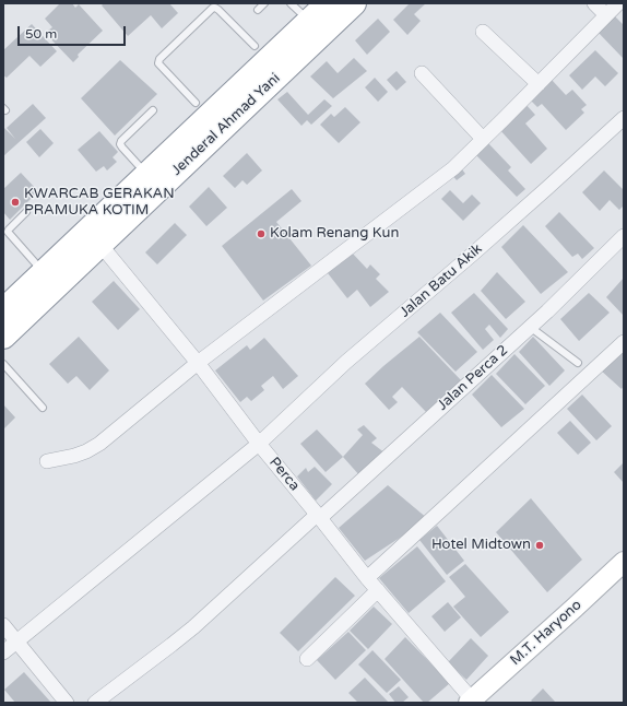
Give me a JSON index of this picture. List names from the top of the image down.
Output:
{
  "streets": {
    "highway": ["Jenderal Ahmad Yani"],
    "street": [
      "Jalan Batu Akik",
      "Jalan Perca 2",
      "Perca",
      "M.T. Haryono"
    ]
  },
  "crossings": [
    ["Jenderal Ahmad Yani", "Perca"],
    ["Jalan Batu Akik", "Perca"],
    ["Jalan Perca 2", "Perca"],
    ["Perca", "M.T. Haryono"]
  ],
  "places": ["KWARCAB GERAKAN PRAMUKA KOTIM", "Kolam Renang Kun", "Hotel Midtown"],
  "scale_bar": "50 m"
}
